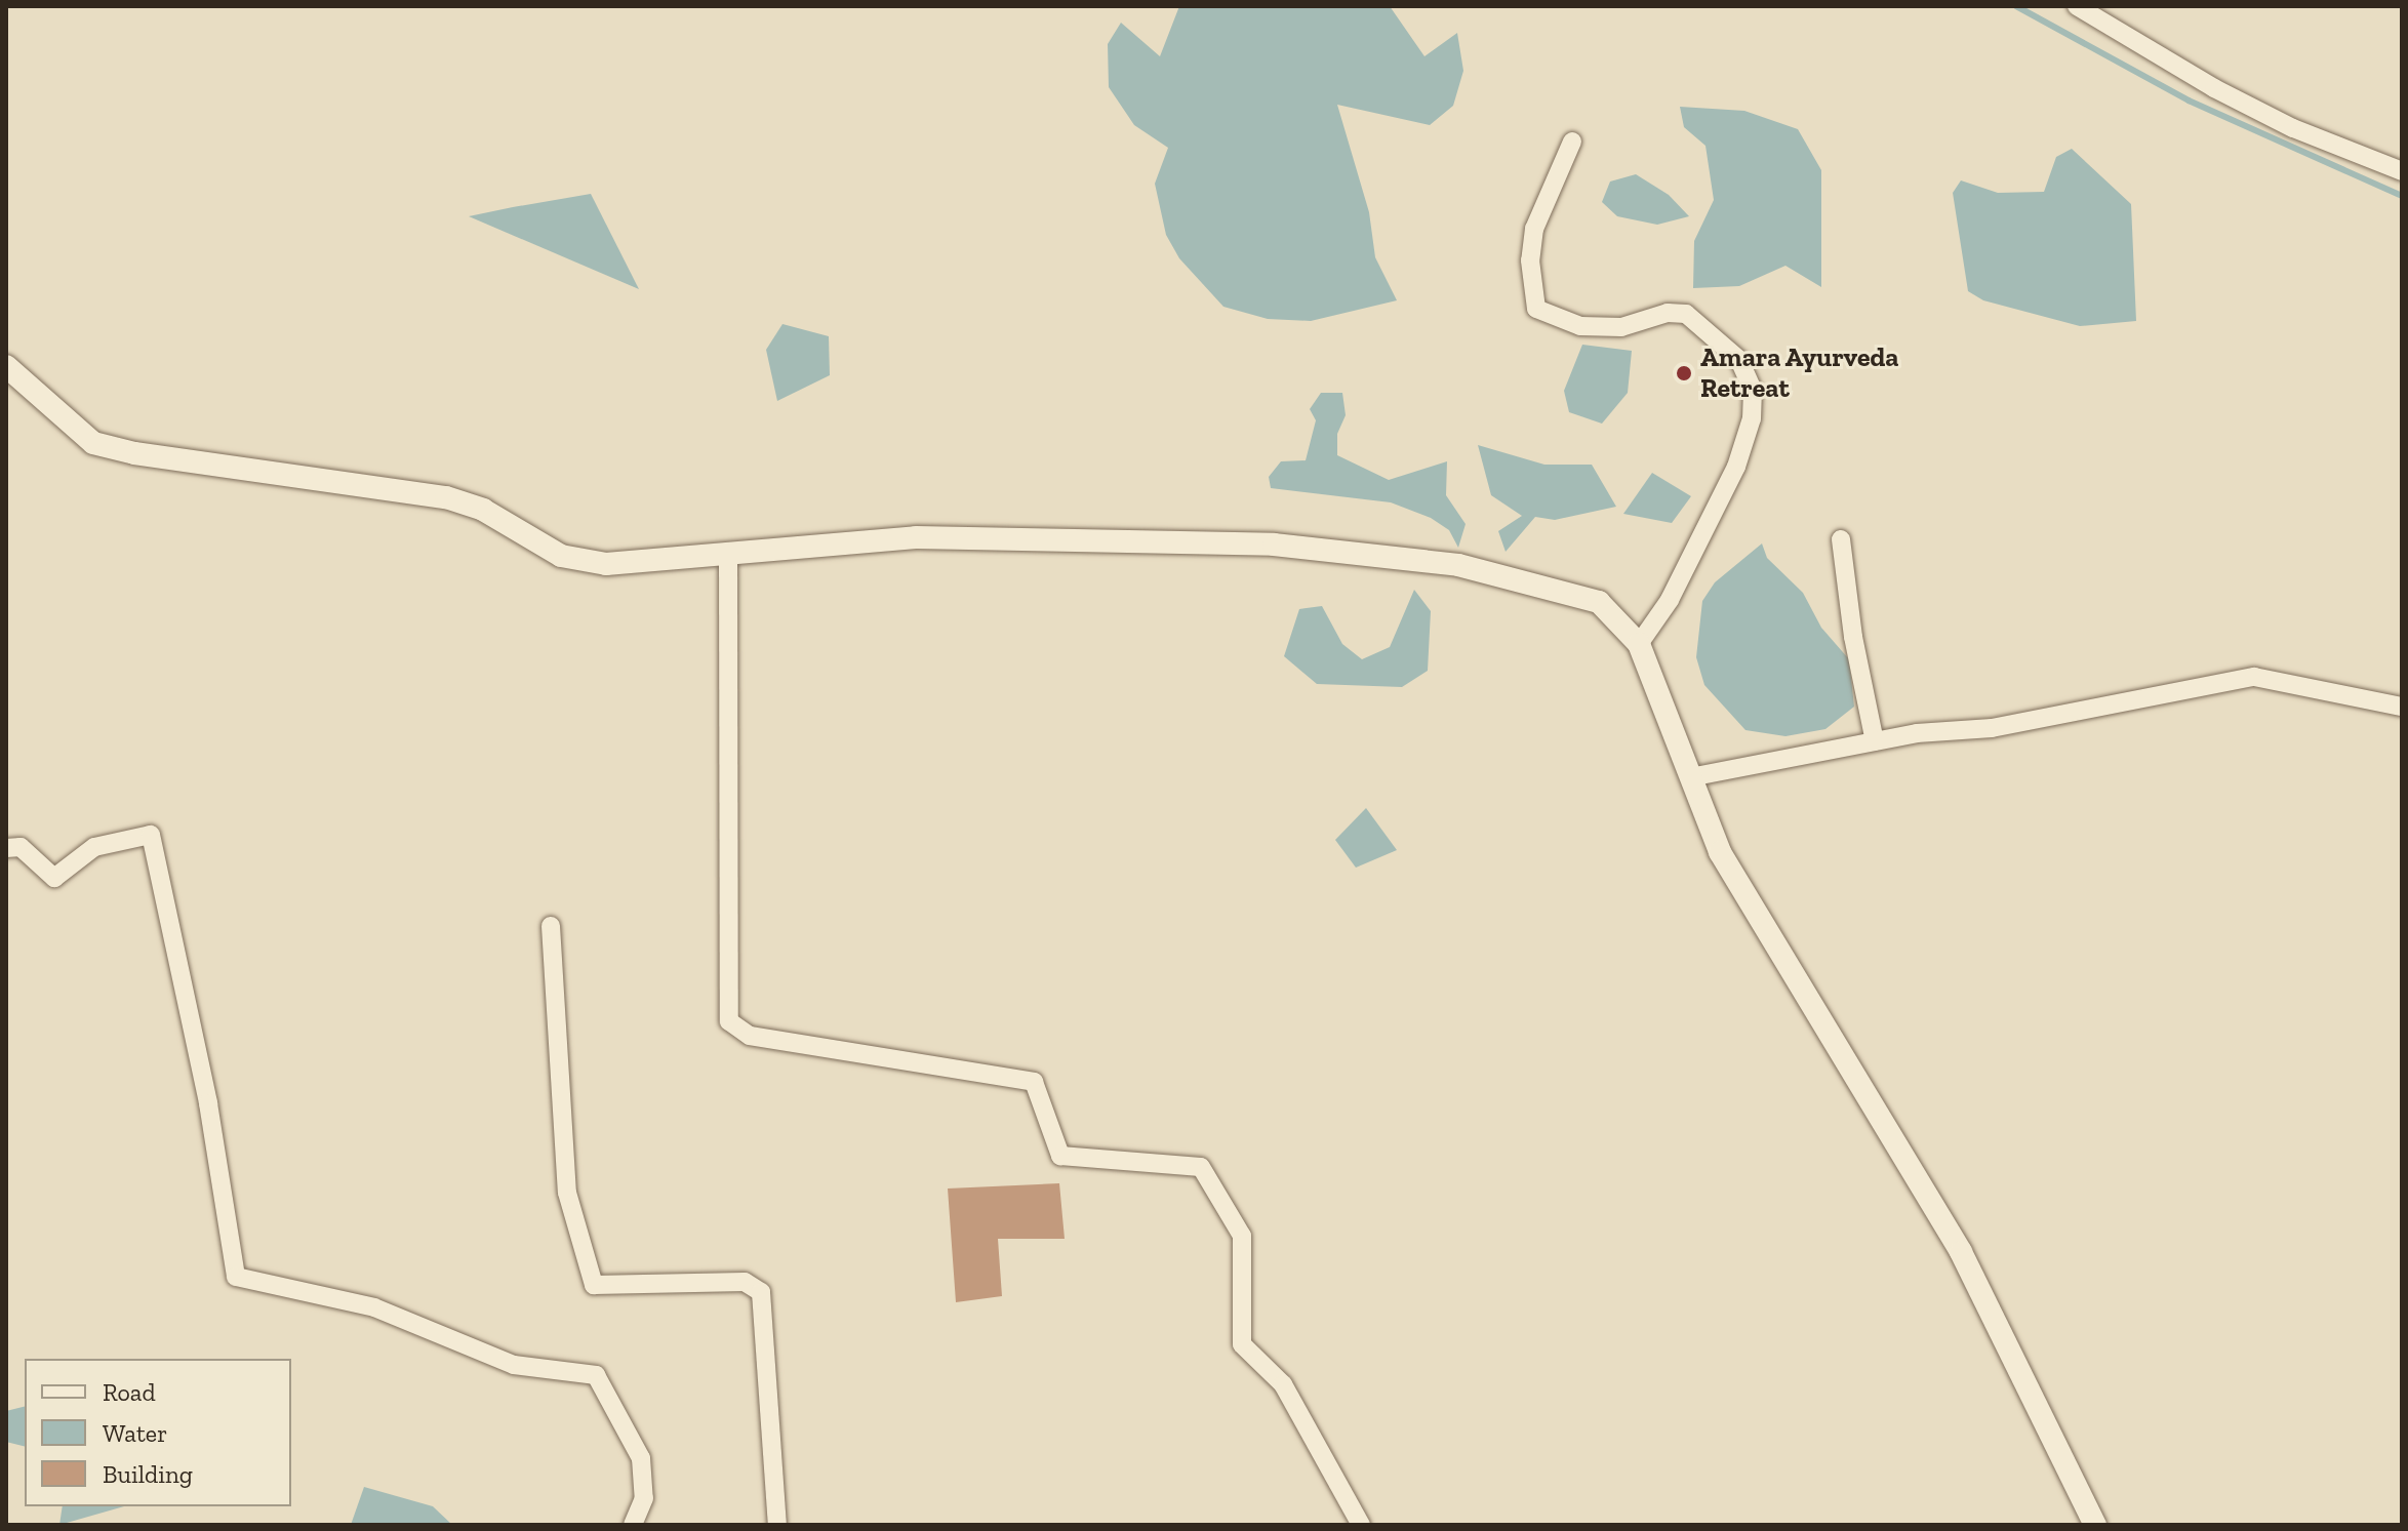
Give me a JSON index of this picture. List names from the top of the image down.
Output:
{
  "places": ["Amara Ayurveda Retreat"],
  "legend": ["Road", "Water", "Building"]
}
